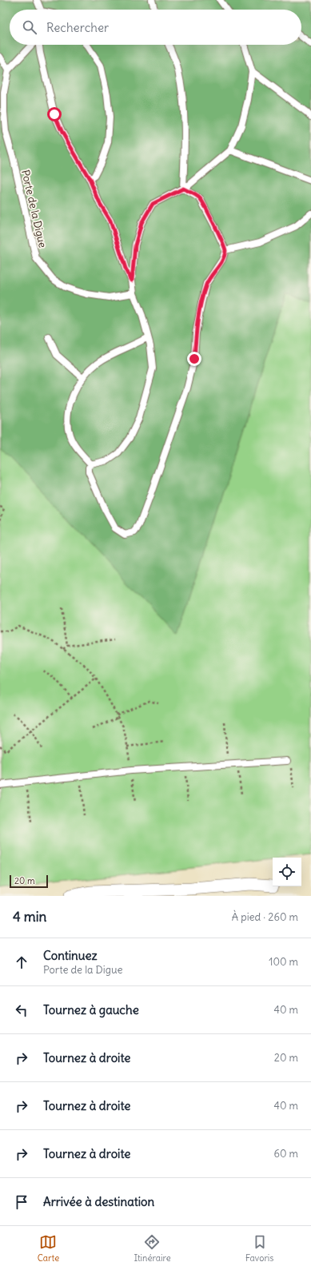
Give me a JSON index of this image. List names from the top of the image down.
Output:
{
  "streets": {
    "lane": ["Porte de la Digue"]
  },
  "scale_bar": "20 m",
  "page": {
    "search": "Rechercher",
    "scale": "20 m",
    "heading": ["4 min", "À pied · 260 m"],
    "list": [
      ["Continuez", "Porte de la Digue", "100 m"],
      ["Tournez à gauche", "40 m"],
      ["Tournez à droite", "20 m"],
      ["Tournez à droite", "40 m"],
      ["Tournez à droite", "60 m"],
      "Arrivée à destination"
    ],
    "nav": ["Carte", "Itinéraire", "Favoris"]
  }
}
